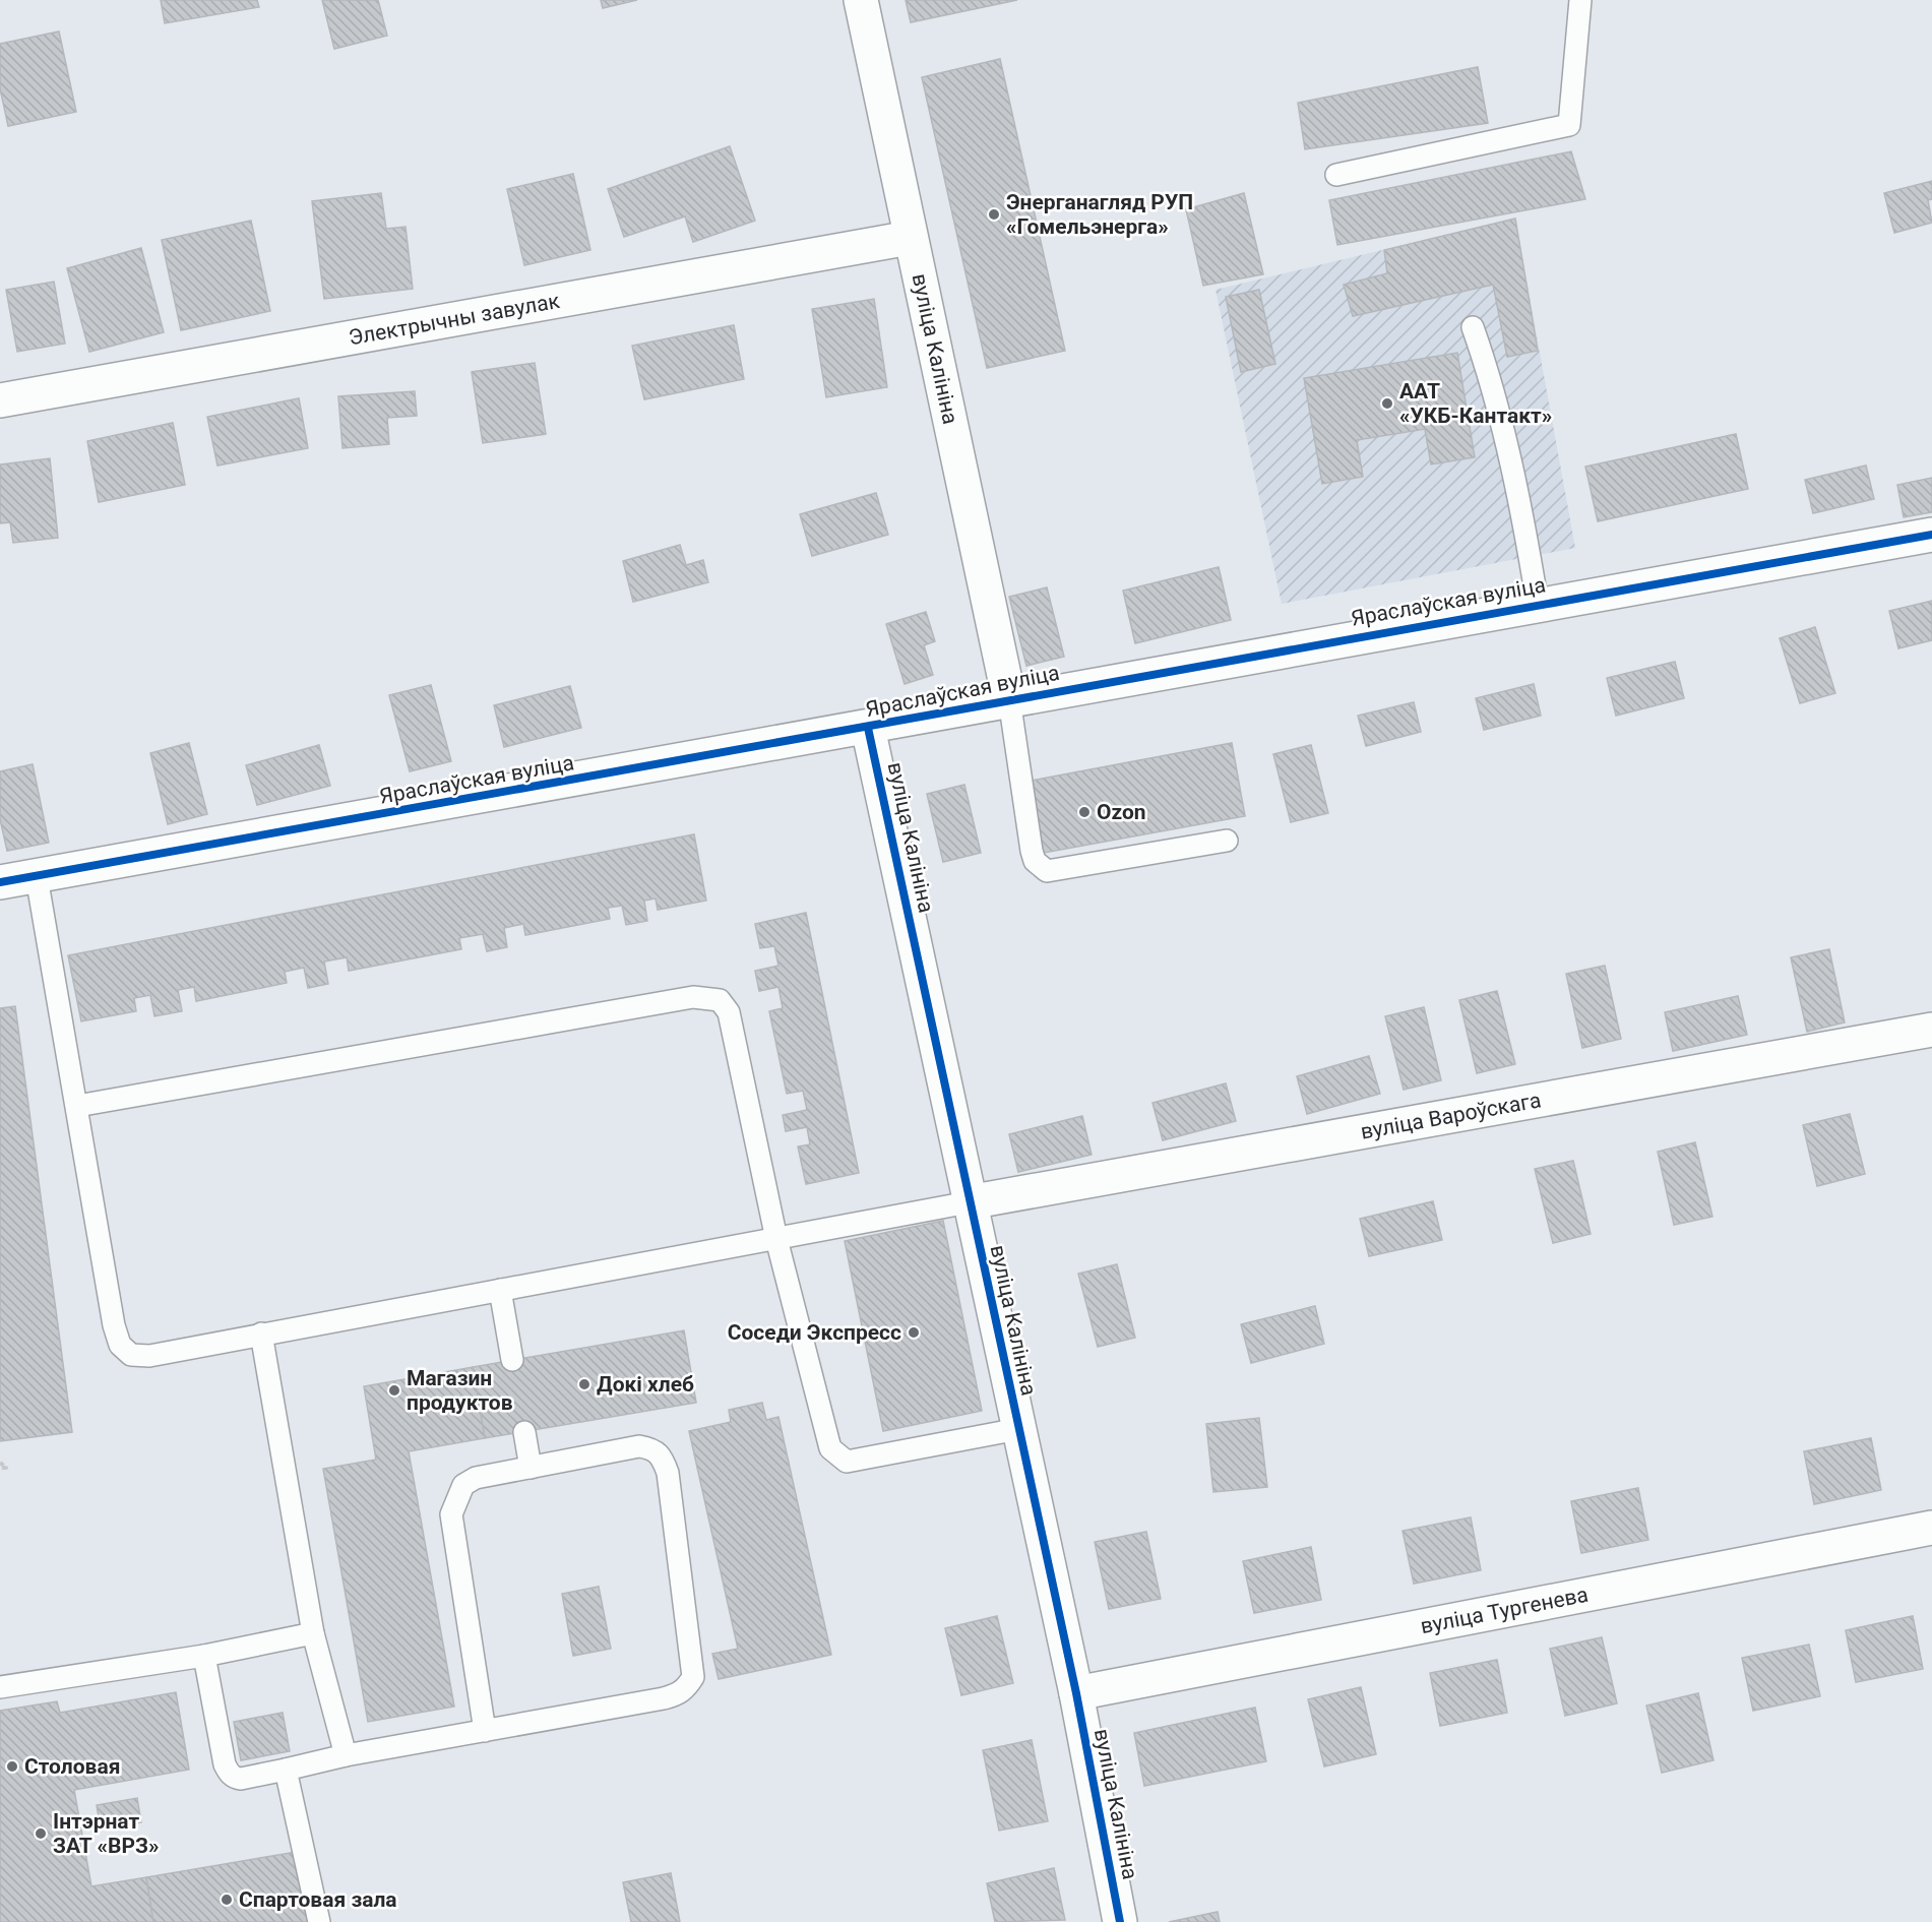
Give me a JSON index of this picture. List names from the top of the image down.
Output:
{
  "streets": {
    "street": [
      "Электрычны завулак",
      "вуліца Калініна",
      "Яраслаўская вуліца",
      "вуліца Вароўскага",
      "вуліца Тургенева"
    ]
  },
  "crossings": [
    ["Электрычны завулак", "вуліца Калініна"],
    ["вуліца Калініна", "Яраслаўская вуліца"],
    ["вуліца Калініна", "вуліца Вароўскага"],
    ["вуліца Калініна", "вуліца Тургенева"]
  ],
  "places": [
    "Энерганагляд РУП «Гомельэнерга»",
    "ААТ «УКБ-Кантакт»",
    "Ozon",
    "Соседи Экспресс",
    "Докі хлеб",
    "Магазин продуктов",
    "Столовая",
    "Інтэрнат ЗАТ «ВРЗ»",
    "Спартовая зала"
  ]
}
